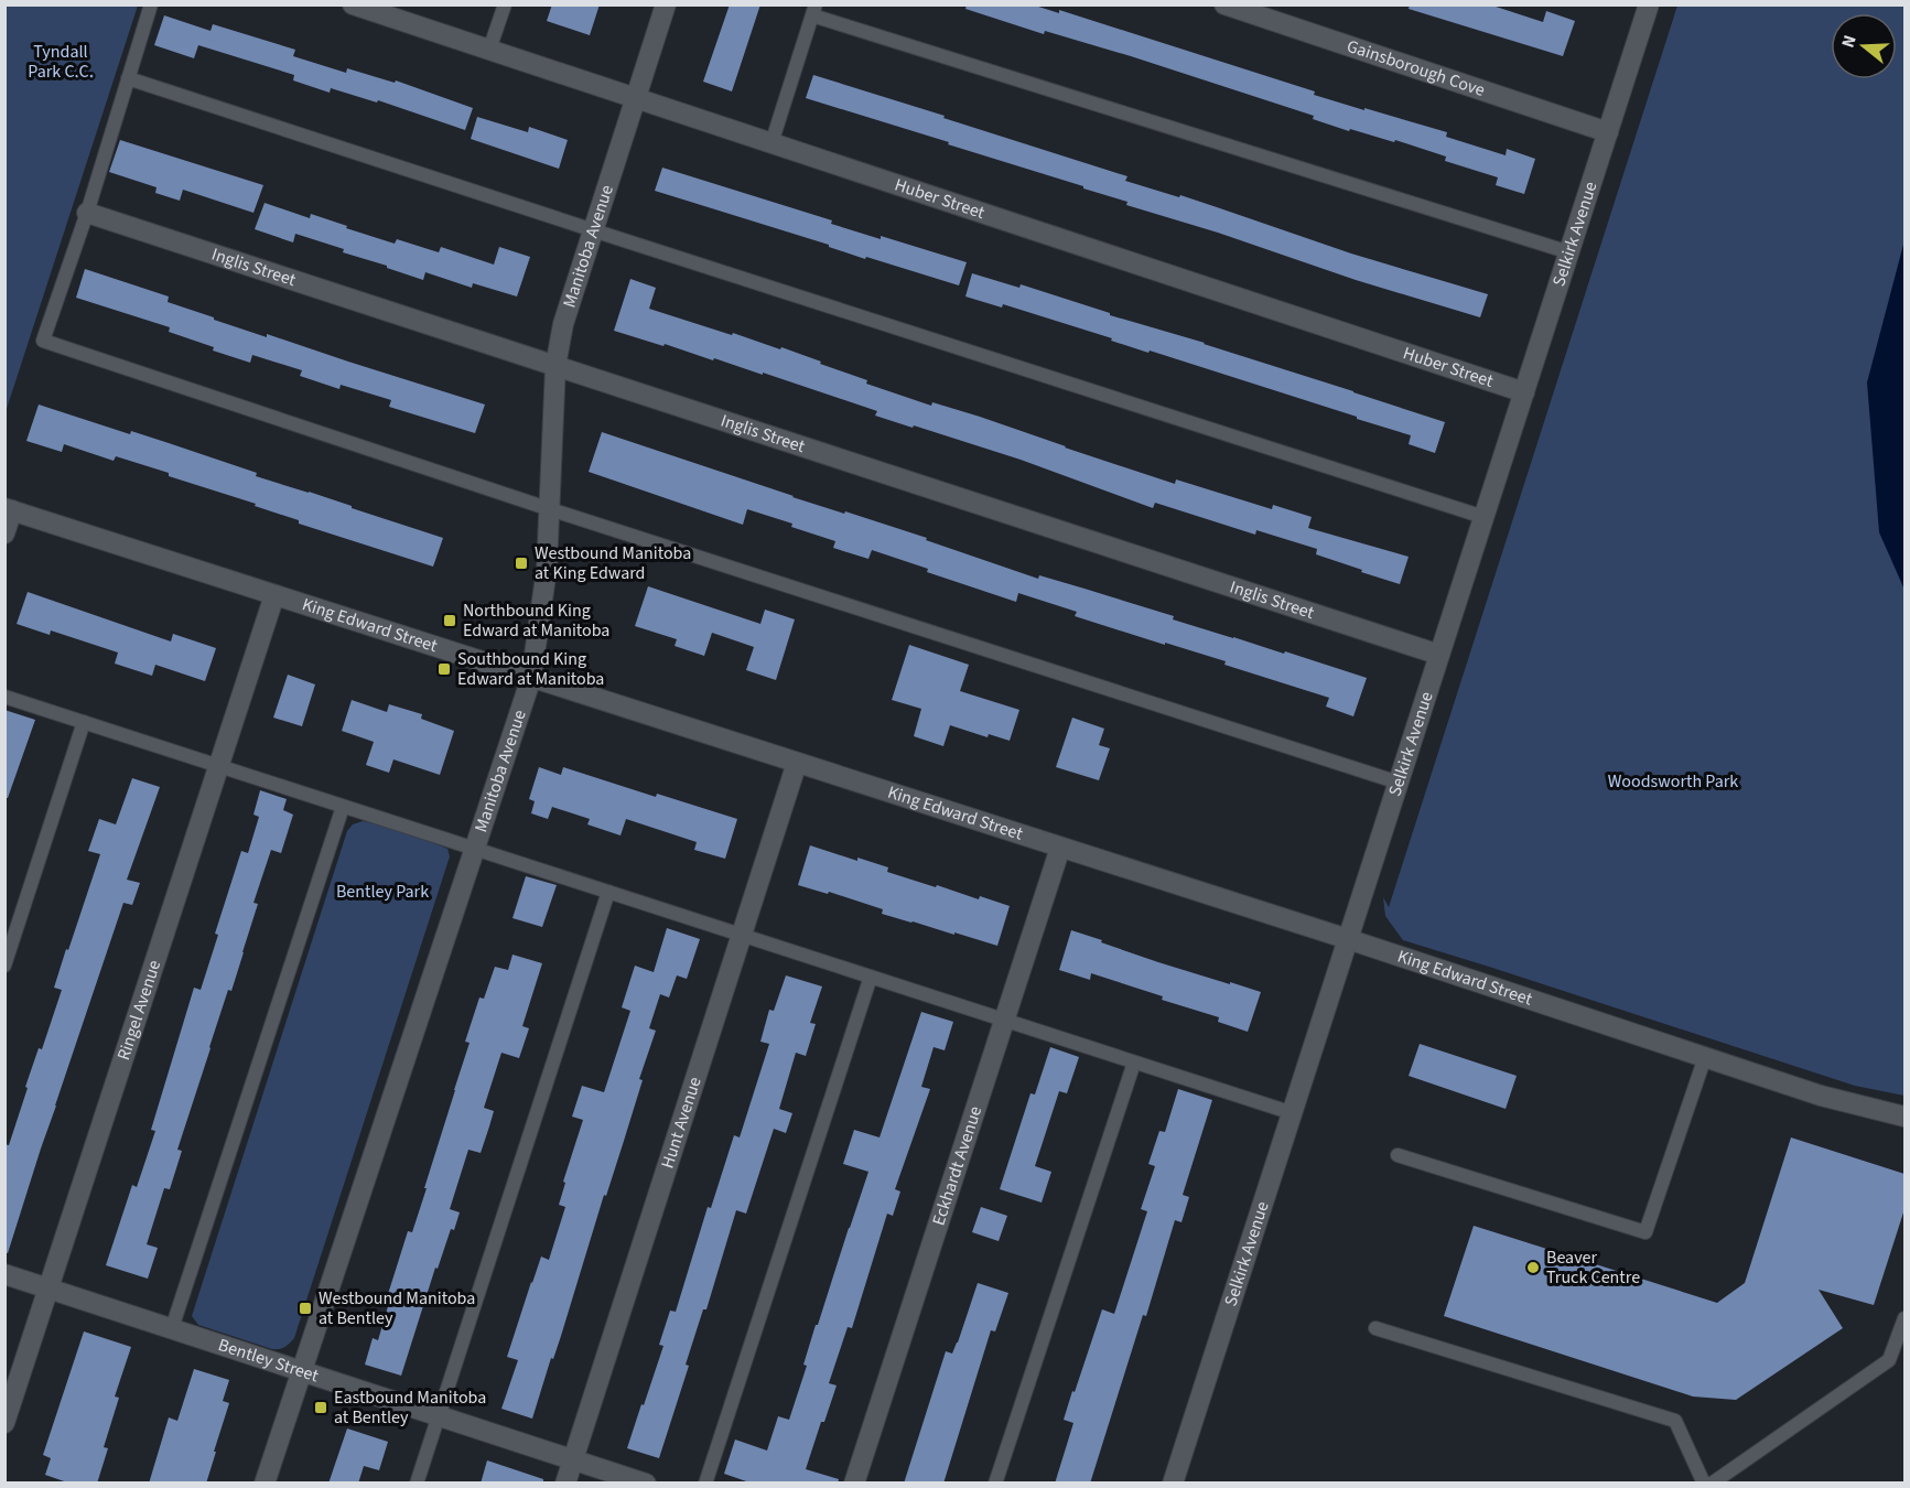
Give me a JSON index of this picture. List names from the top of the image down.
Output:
{
  "streets": {
    "street": [
      "Gainsborough Cove",
      "Huber Street",
      "Selkirk Avenue",
      "Manitoba Avenue",
      "Inglis Street",
      "King Edward Street",
      "Ringel Avenue",
      "Hunt Avenue",
      "Eckhardt Avenue",
      "Bentley Street"
    ]
  },
  "crossings": [
    ["Gainsborough Cove", "Selkirk Avenue"],
    ["Huber Street", "Selkirk Avenue"],
    ["Huber Street", "Manitoba Avenue"],
    ["Selkirk Avenue", "Inglis Street"],
    ["Selkirk Avenue", "King Edward Street"],
    ["Manitoba Avenue", "Inglis Street"],
    ["Manitoba Avenue", "King Edward Street"],
    ["Manitoba Avenue", "Bentley Street"],
    ["King Edward Street", "Ringel Avenue"],
    ["King Edward Street", "Hunt Avenue"],
    ["King Edward Street", "Eckhardt Avenue"],
    ["Ringel Avenue", "Bentley Street"],
    ["Hunt Avenue", "Bentley Street"]
  ],
  "parks": ["Tyndall Park C.C.", "Woodsworth Park", "Bentley Park"],
  "places": {
    "transit": [
      "Westbound Manitoba at King Edward",
      "Northbound King Edward at Manitoba",
      "Southbound King Edward at Manitoba",
      "Westbound Manitoba at Bentley",
      "Eastbound Manitoba at Bentley"
    ],
    "other": ["Beaver Truck Centre"]
  },
  "north": "left"
}
